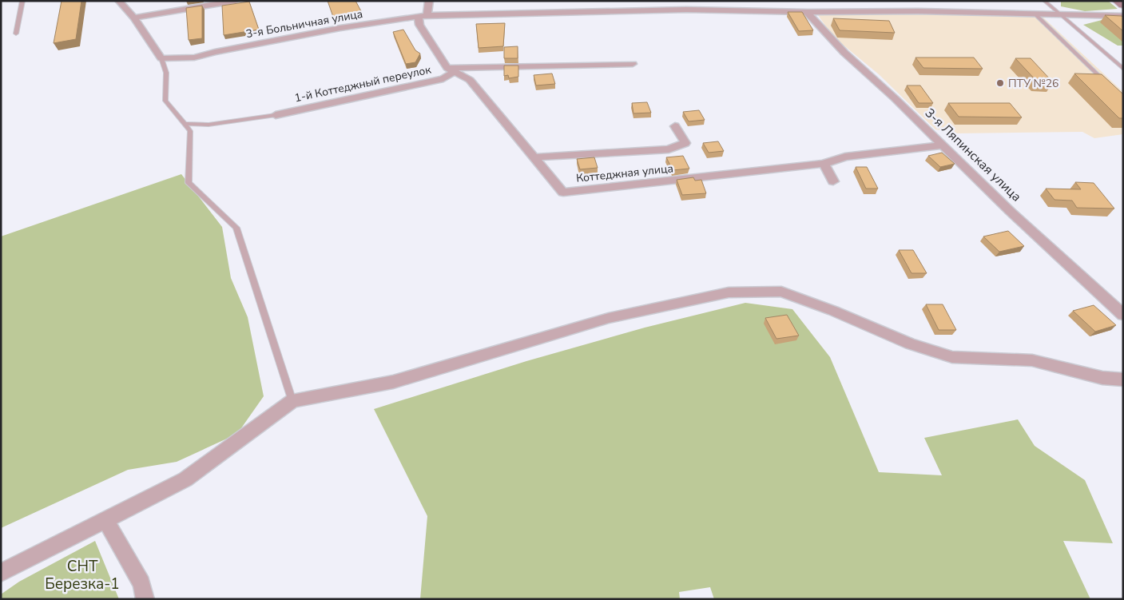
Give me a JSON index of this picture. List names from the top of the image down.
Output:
{
  "streets": {
    "street": [
      "3-я Больничная улица",
      "1-й Коттеджный переулок",
      "3-я Ляпинская улица",
      "Коттеджная улица"
    ]
  },
  "crossings": [
    ["3-я Больничная улица", "3-я Ляпинская улица"],
    ["1-й Коттеджный переулок", "Коттеджная улица"]
  ],
  "parks": ["СНТ Березка-1"],
  "places": ["ПТУ №26"]
}
